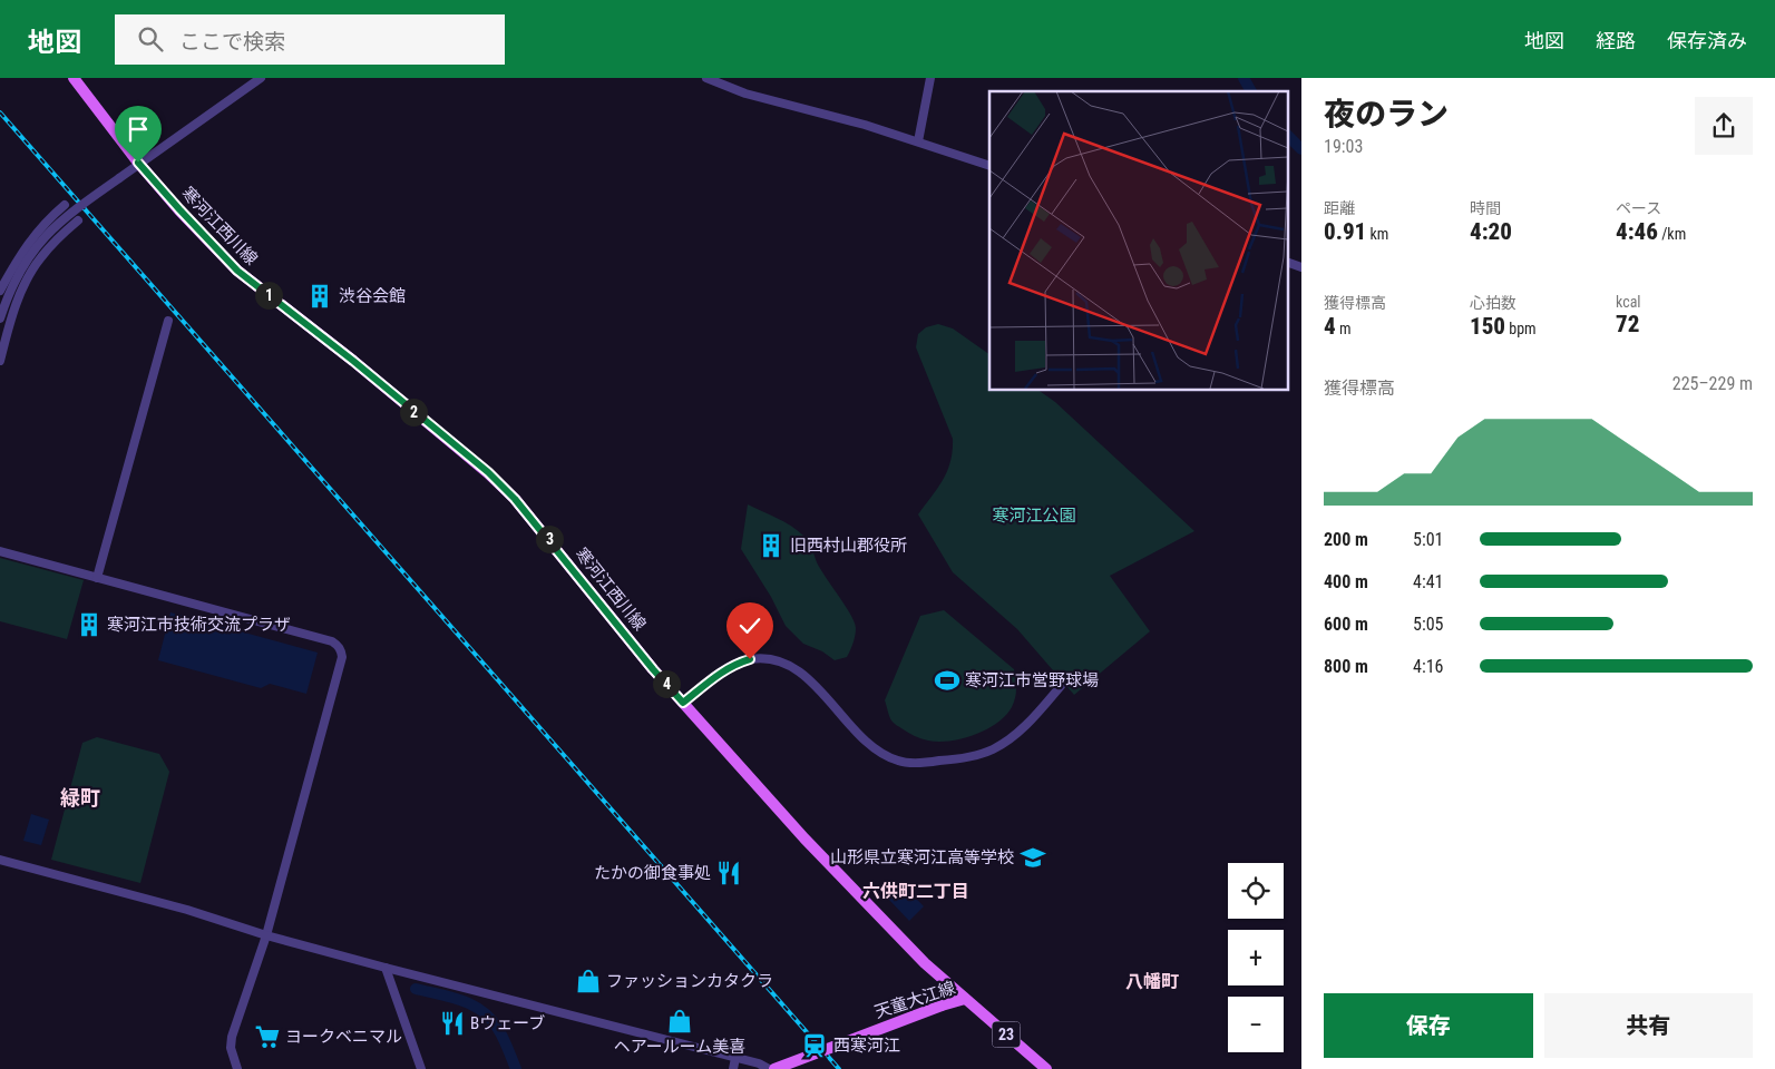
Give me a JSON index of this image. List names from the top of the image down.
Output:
{
  "streets": {
    "main road": ["寒河江西川線", "天童大江線", "23"]
  },
  "crossings": [
    ["寒河江西川線", "天童大江線"]
  ],
  "districts": ["緑町", "六供町二丁目", "八幡町"],
  "parks": ["寒河江公園"],
  "places": {
    "building": ["渋谷会館", "旧西村山郡役所", "寒河江市技術交流プラザ"],
    "sports": ["寒河江市営野球場"],
    "school or university": ["山形県立寒河江高等学校"],
    "restaurant": ["たかの御食事処", "Bウェーブ"],
    "shop": ["ファッションカタクラ", "ヘアールーム美喜"],
    "supermarket": ["ヨークベニマル"],
    "station": ["西寒河江"]
  },
  "page": {
    "header": "地図",
    "search": "ここで検索",
    "nav": ["地図", "経路", "保存済み"],
    "heading": ["夜のラン", "19:03"],
    "stats": [
      ["距離", "0.91 km"],
      ["時間", "4:20"],
      ["ペース", "4:46 /km"],
      ["獲得標高", "4 m"],
      ["心拍数", "150 bpm"],
      ["kcal", "72"]
    ],
    "pins": [
      "1",
      "2",
      "3",
      "4"
    ],
    "chart": ["獲得標高", "225–229 m"],
    "list": [
      {
        "name": "200 m",
        "note": "5:01"
      },
      {
        "name": "400 m",
        "note": "4:41"
      },
      {
        "name": "600 m",
        "note": "5:05"
      },
      {
        "name": "800 m",
        "note": "4:16"
      }
    ],
    "map_buttons": ["+", "−"],
    "buttons": ["保存", "共有"]
  }
}
